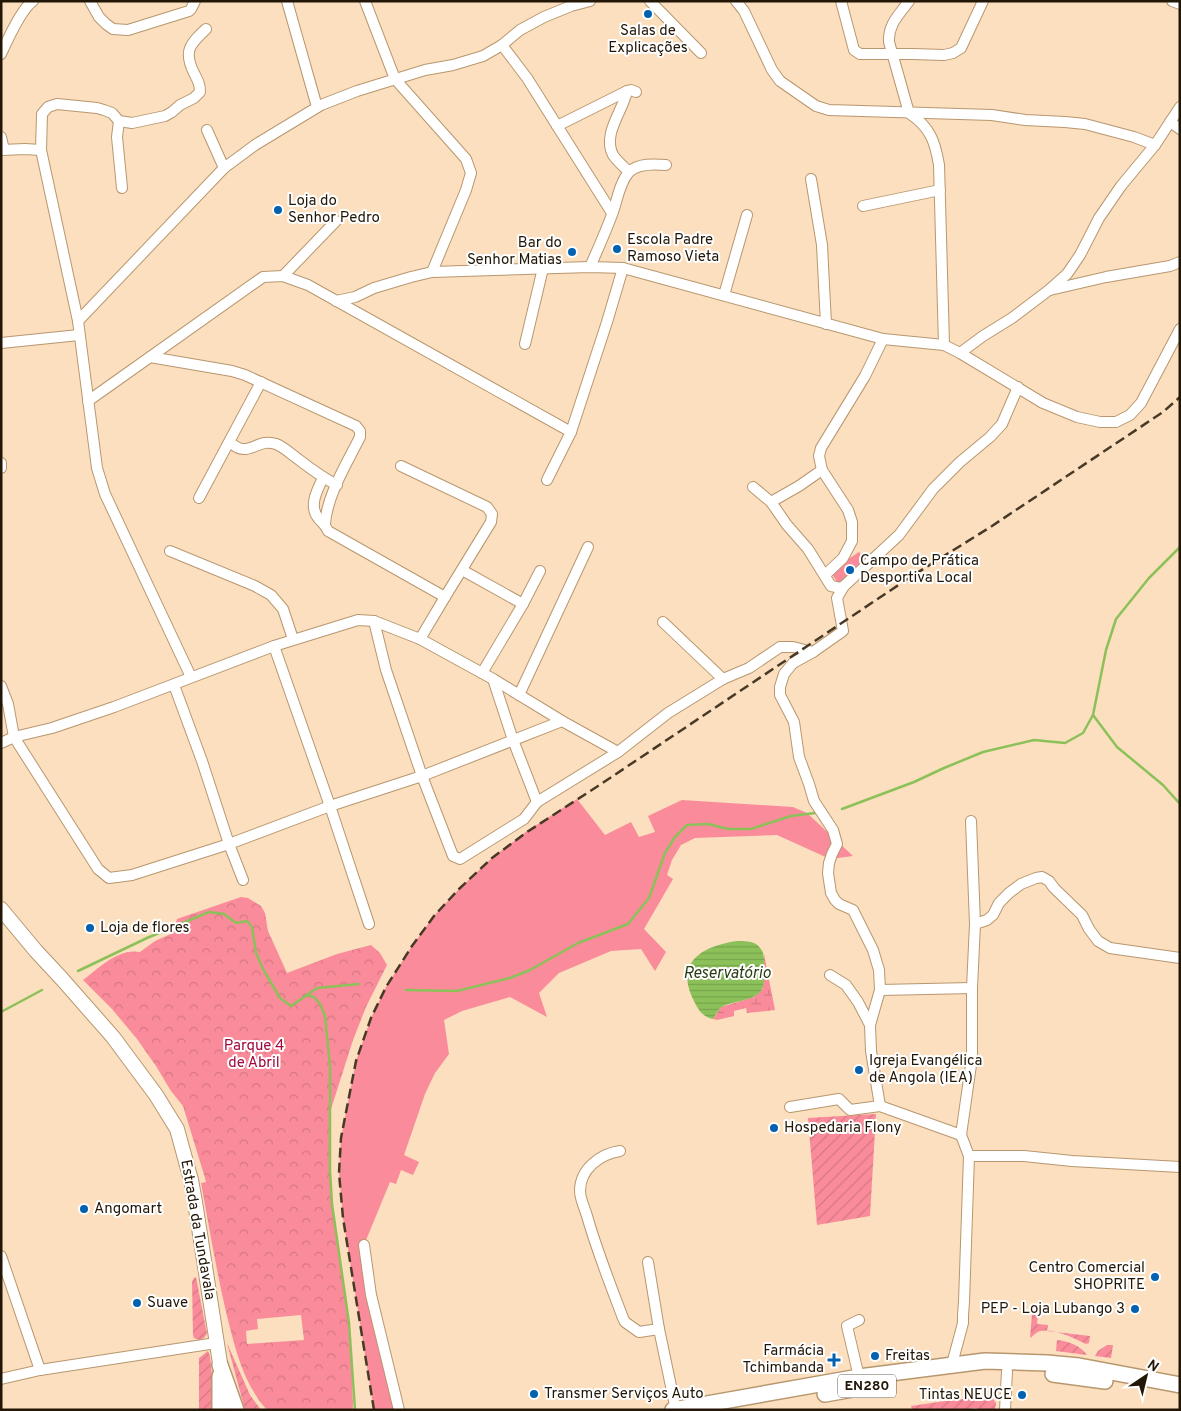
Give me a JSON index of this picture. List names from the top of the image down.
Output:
{
  "streets": {
    "main road": ["Estrada da Tundavala", "EN280"]
  },
  "water": ["Reservatório"],
  "parks": ["Parque 4 de Abril"],
  "places": {
    "other": [
      "Salas de Explicações",
      "Loja do Senhor Pedro",
      "Escola Padre Ramoso Vieta",
      "Bar do Senhor Matias",
      "Campo de Prática Desportiva Local",
      "Loja de flores",
      "Igreja Evangélica de Angola (IEA)",
      "Hospedaria Flony",
      "Angomart",
      "Centro Comercial SHOPRITE",
      "Suave",
      "PEP - Loja Lubango 3",
      "Freitas",
      "Transmer Serviços Auto",
      "Tintas NEUCE"
    ],
    "health": ["Farmácia Tchimbanda"]
  },
  "north": "top right"
}
